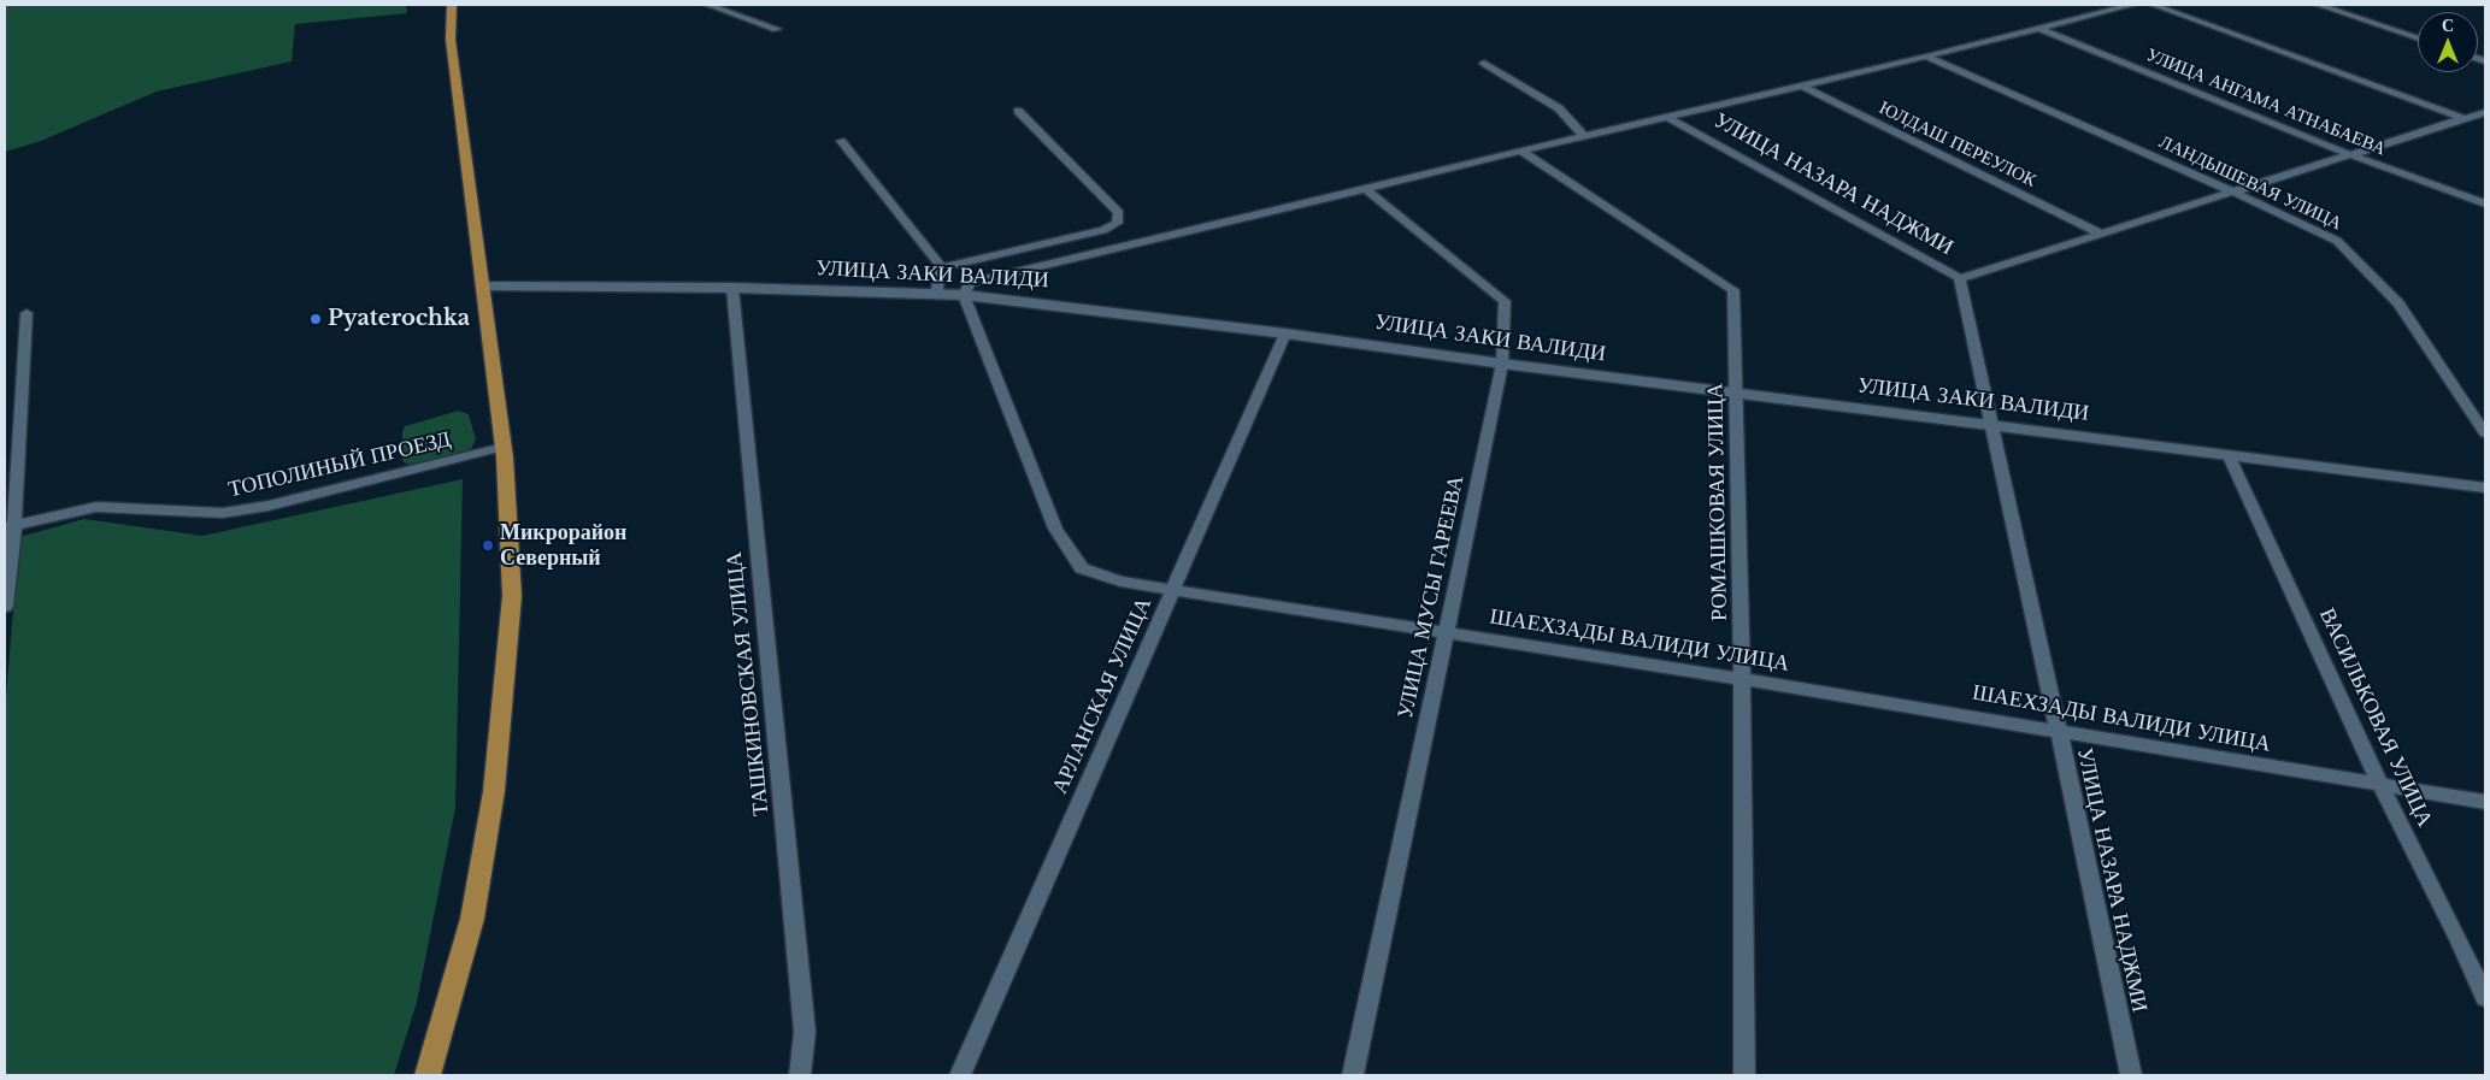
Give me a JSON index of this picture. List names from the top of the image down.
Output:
{
  "streets": {
    "street": [
      "УЛИЦА АНГАМА АТНАБАЕВА",
      "ЮЛДАШ ПЕРЕУЛОК",
      "ЛАНДЫШЕВАЯ УЛИЦА",
      "УЛИЦА НАЗАРА НАДЖМИ",
      "УЛИЦА ЗАКИ ВАЛИДИ",
      "ТОПОЛИНЫЙ ПРОЕЗД",
      "РОМАШКОВАЯ УЛИЦА",
      "УЛИЦА МУСЫ ГАРЕЕВА",
      "ШАЕХЗАДЫ ВАЛИДИ УЛИЦА",
      "ТАШКИНОВСКАЯ УЛИЦА",
      "АРЛАНСКАЯ УЛИЦА",
      "ВАСИЛЬКОВАЯ УЛИЦА"
    ]
  },
  "crossings": [
    ["УЛИЦА НАЗАРА НАДЖМИ", "УЛИЦА ЗАКИ ВАЛИДИ"],
    ["УЛИЦА НАЗАРА НАДЖМИ", "ШАЕХЗАДЫ ВАЛИДИ УЛИЦА"],
    ["УЛИЦА ЗАКИ ВАЛИДИ", "РОМАШКОВАЯ УЛИЦА"],
    ["УЛИЦА ЗАКИ ВАЛИДИ", "УЛИЦА МУСЫ ГАРЕЕВА"],
    ["УЛИЦА ЗАКИ ВАЛИДИ", "ШАЕХЗАДЫ ВАЛИДИ УЛИЦА"],
    ["УЛИЦА ЗАКИ ВАЛИДИ", "ТАШКИНОВСКАЯ УЛИЦА"],
    ["УЛИЦА ЗАКИ ВАЛИДИ", "АРЛАНСКАЯ УЛИЦА"],
    ["УЛИЦА ЗАКИ ВАЛИДИ", "ВАСИЛЬКОВАЯ УЛИЦА"],
    ["РОМАШКОВАЯ УЛИЦА", "ШАЕХЗАДЫ ВАЛИДИ УЛИЦА"],
    ["УЛИЦА МУСЫ ГАРЕЕВА", "ШАЕХЗАДЫ ВАЛИДИ УЛИЦА"],
    ["ШАЕХЗАДЫ ВАЛИДИ УЛИЦА", "АРЛАНСКАЯ УЛИЦА"],
    ["ШАЕХЗАДЫ ВАЛИДИ УЛИЦА", "ВАСИЛЬКОВАЯ УЛИЦА"]
  ],
  "places": ["Pyaterochka", "Микрорайон Северный"],
  "north": "top"
}
